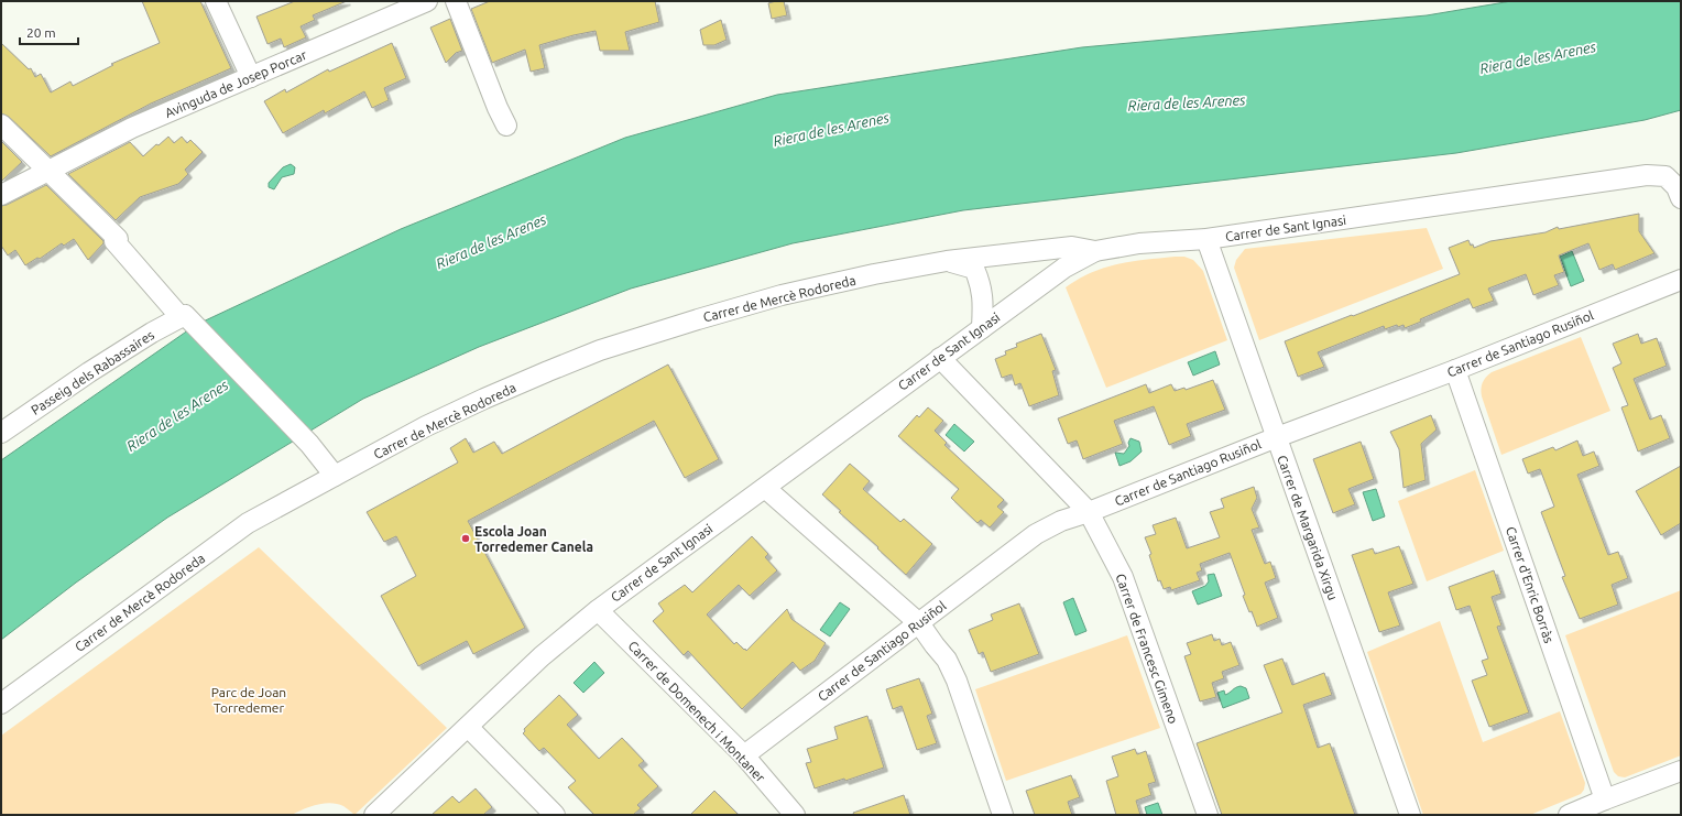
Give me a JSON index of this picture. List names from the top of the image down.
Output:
{
  "streets": {
    "street": [
      "Avinguda de Josep Porcar",
      "Carrer de Sant Ignasi",
      "Carrer de Mercè Rodoreda",
      "Carrer de Santiago Rusiñol",
      "Passeig dels Rabassaires",
      "Carrer de Margarida Xirgu",
      "Carrer d'Enric Borràs",
      "Carrer de Francesc Gimeno",
      "Carrer de Domenech i Montaner"
    ]
  },
  "crossings": [
    ["Carrer de Sant Ignasi", "Carrer de Mercè Rodoreda"],
    ["Carrer de Sant Ignasi", "Carrer de Margarida Xirgu"],
    ["Carrer de Sant Ignasi", "Carrer de Francesc Gimeno"],
    ["Carrer de Sant Ignasi", "Carrer de Domenech i Montaner"],
    ["Carrer de Santiago Rusiñol", "Carrer de Margarida Xirgu"],
    ["Carrer de Santiago Rusiñol", "Carrer d'Enric Borràs"],
    ["Carrer de Santiago Rusiñol", "Carrer de Francesc Gimeno"],
    ["Carrer de Santiago Rusiñol", "Carrer de Domenech i Montaner"]
  ],
  "water": ["Riera de les Arenes"],
  "parks": ["Parc de Joan Torredemer"],
  "places": ["Escola Joan Torredemer Canela"],
  "scale_bar": "20 m"
}
